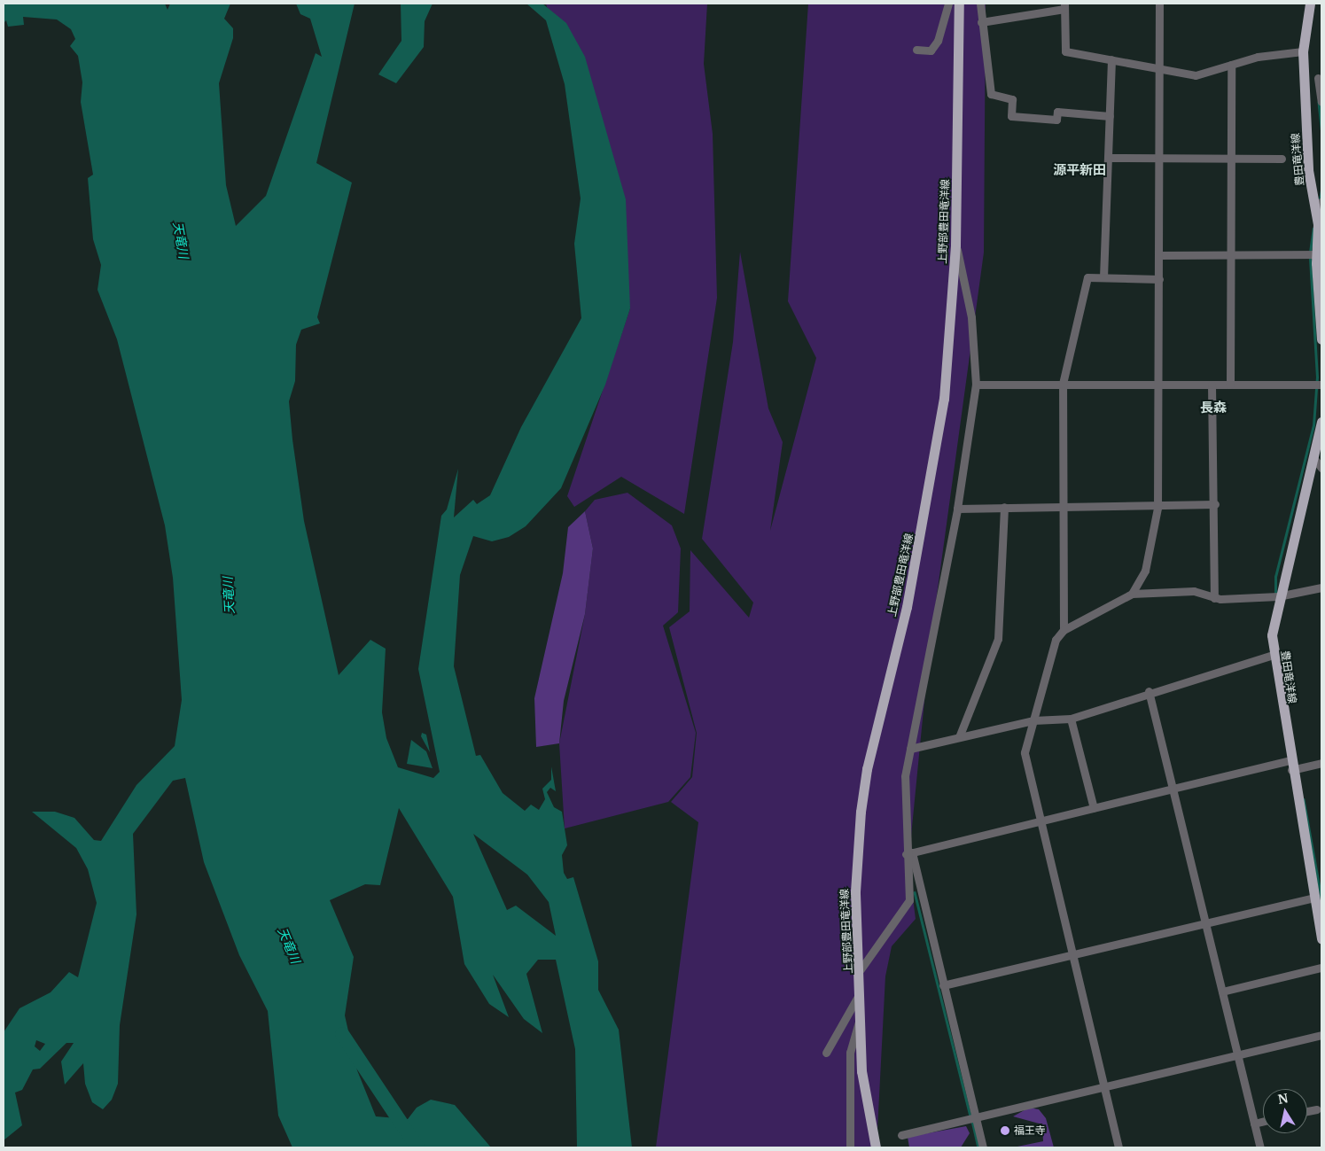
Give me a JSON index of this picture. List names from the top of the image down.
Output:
{
  "streets": {
    "main road": ["豊田竜洋線", "上野部豊田竜洋線"]
  },
  "districts": ["源平新田", "長森"],
  "water": ["天竜川"],
  "places": ["福王寺"],
  "north": "top"
}
